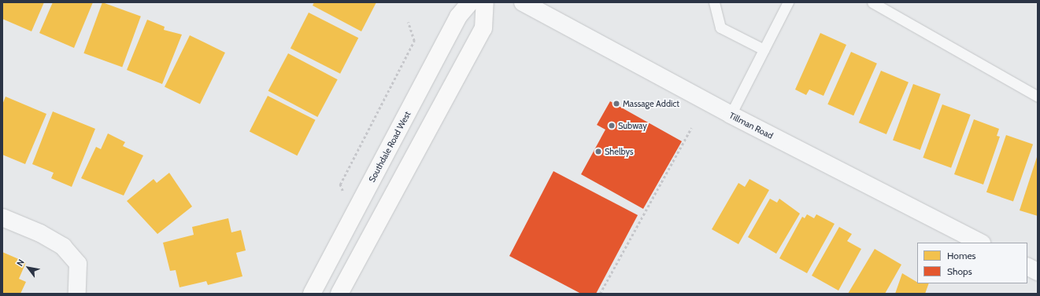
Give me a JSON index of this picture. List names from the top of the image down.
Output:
{
  "streets": {
    "main road": ["Southdale Road West"],
    "street": ["Tillman Road"]
  },
  "places": ["Massage Addict", "Subway", "Shelbys"],
  "legend": ["Homes", "Shops"],
  "north": "top left"
}
